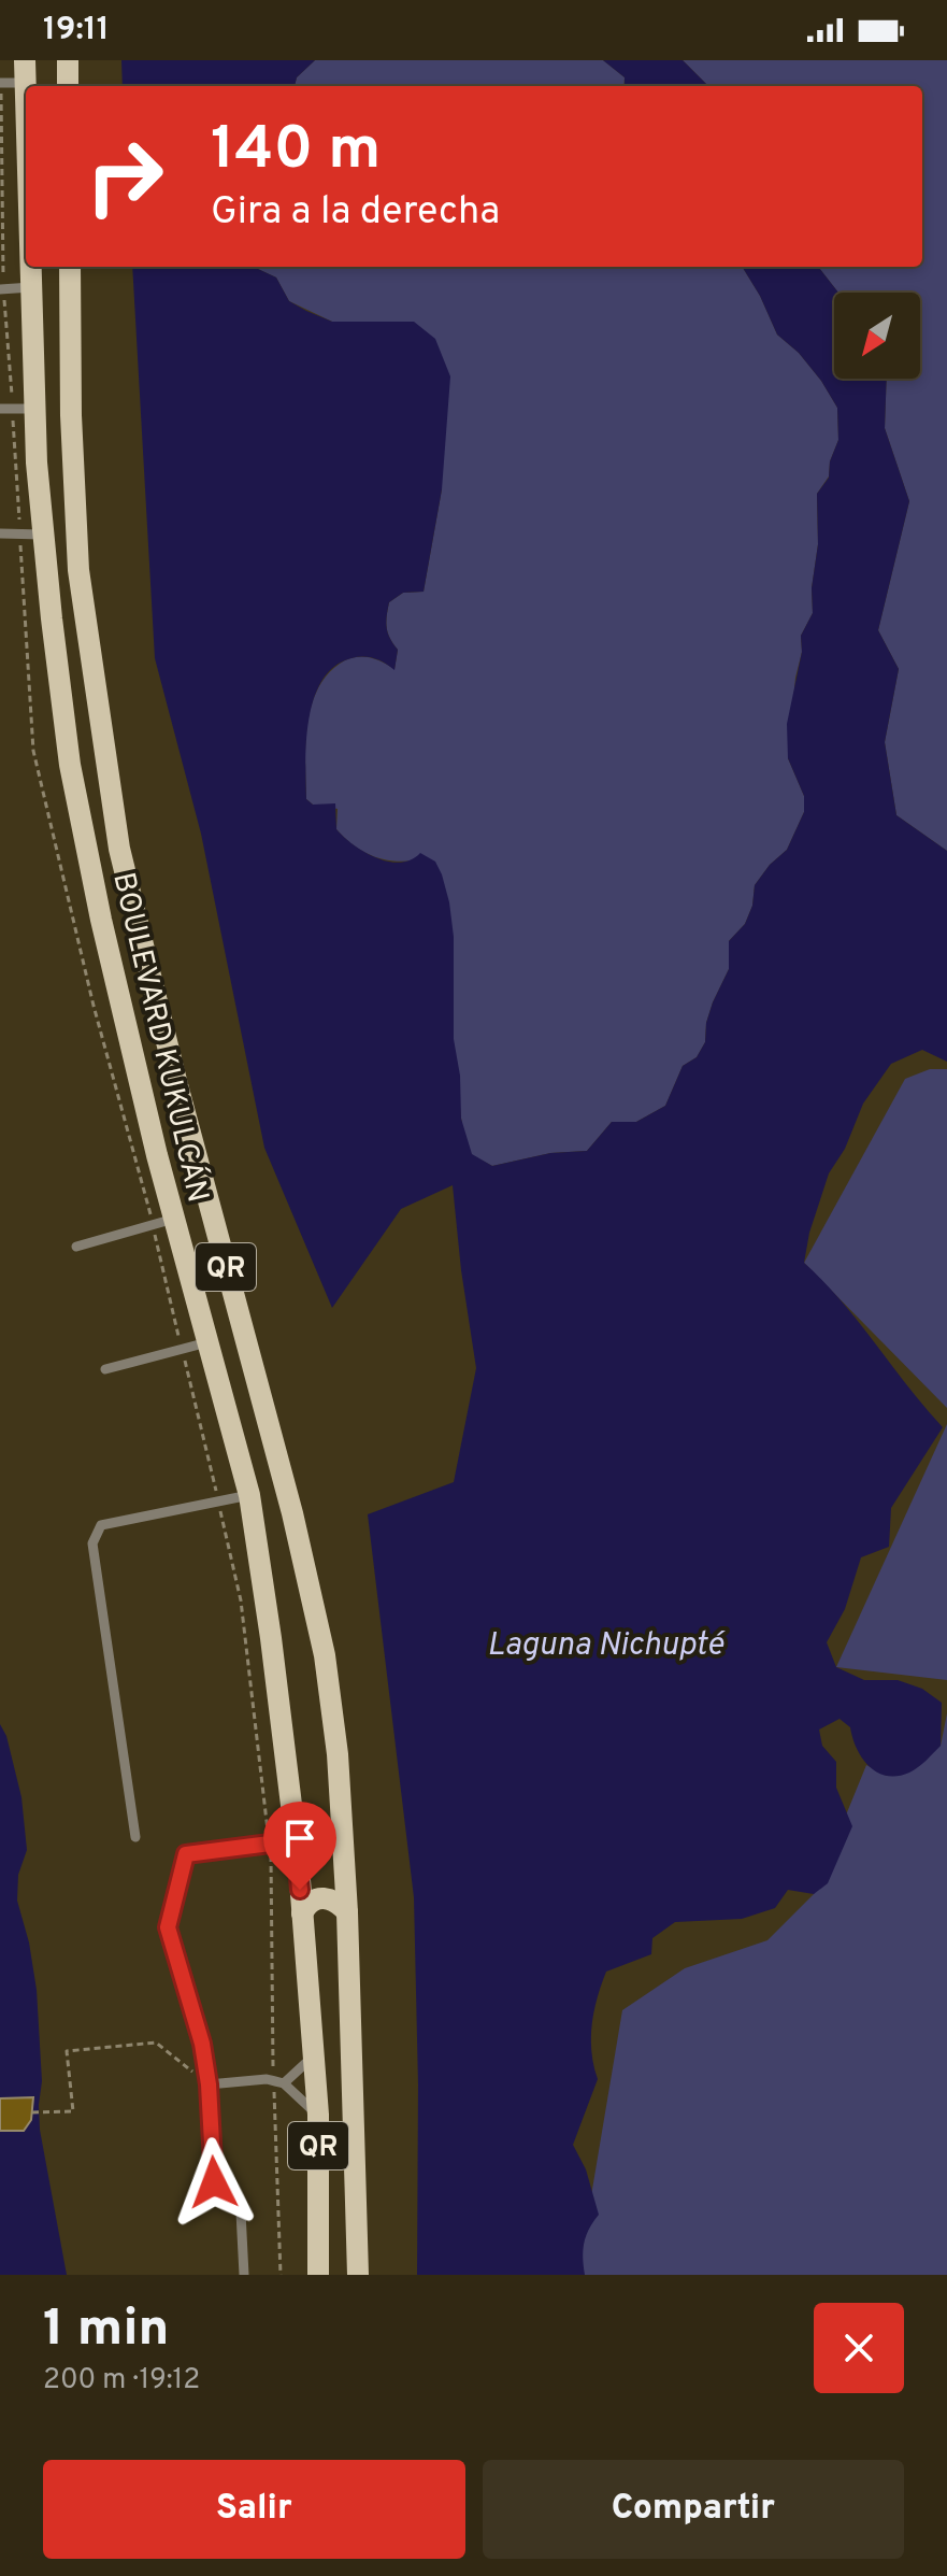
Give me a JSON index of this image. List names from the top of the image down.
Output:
{
  "streets": {
    "main road": ["BOULEVARD KUKULCÁN", "QR"]
  },
  "water": ["Laguna Nichupté"],
  "north": "bottom left",
  "page": {
    "status": "19:11",
    "turn": ["140 m", "Gira a la derecha"],
    "heading": ["1 min", "200 m · 19:12"],
    "buttons": ["Salir", "Compartir"]
  }
}
